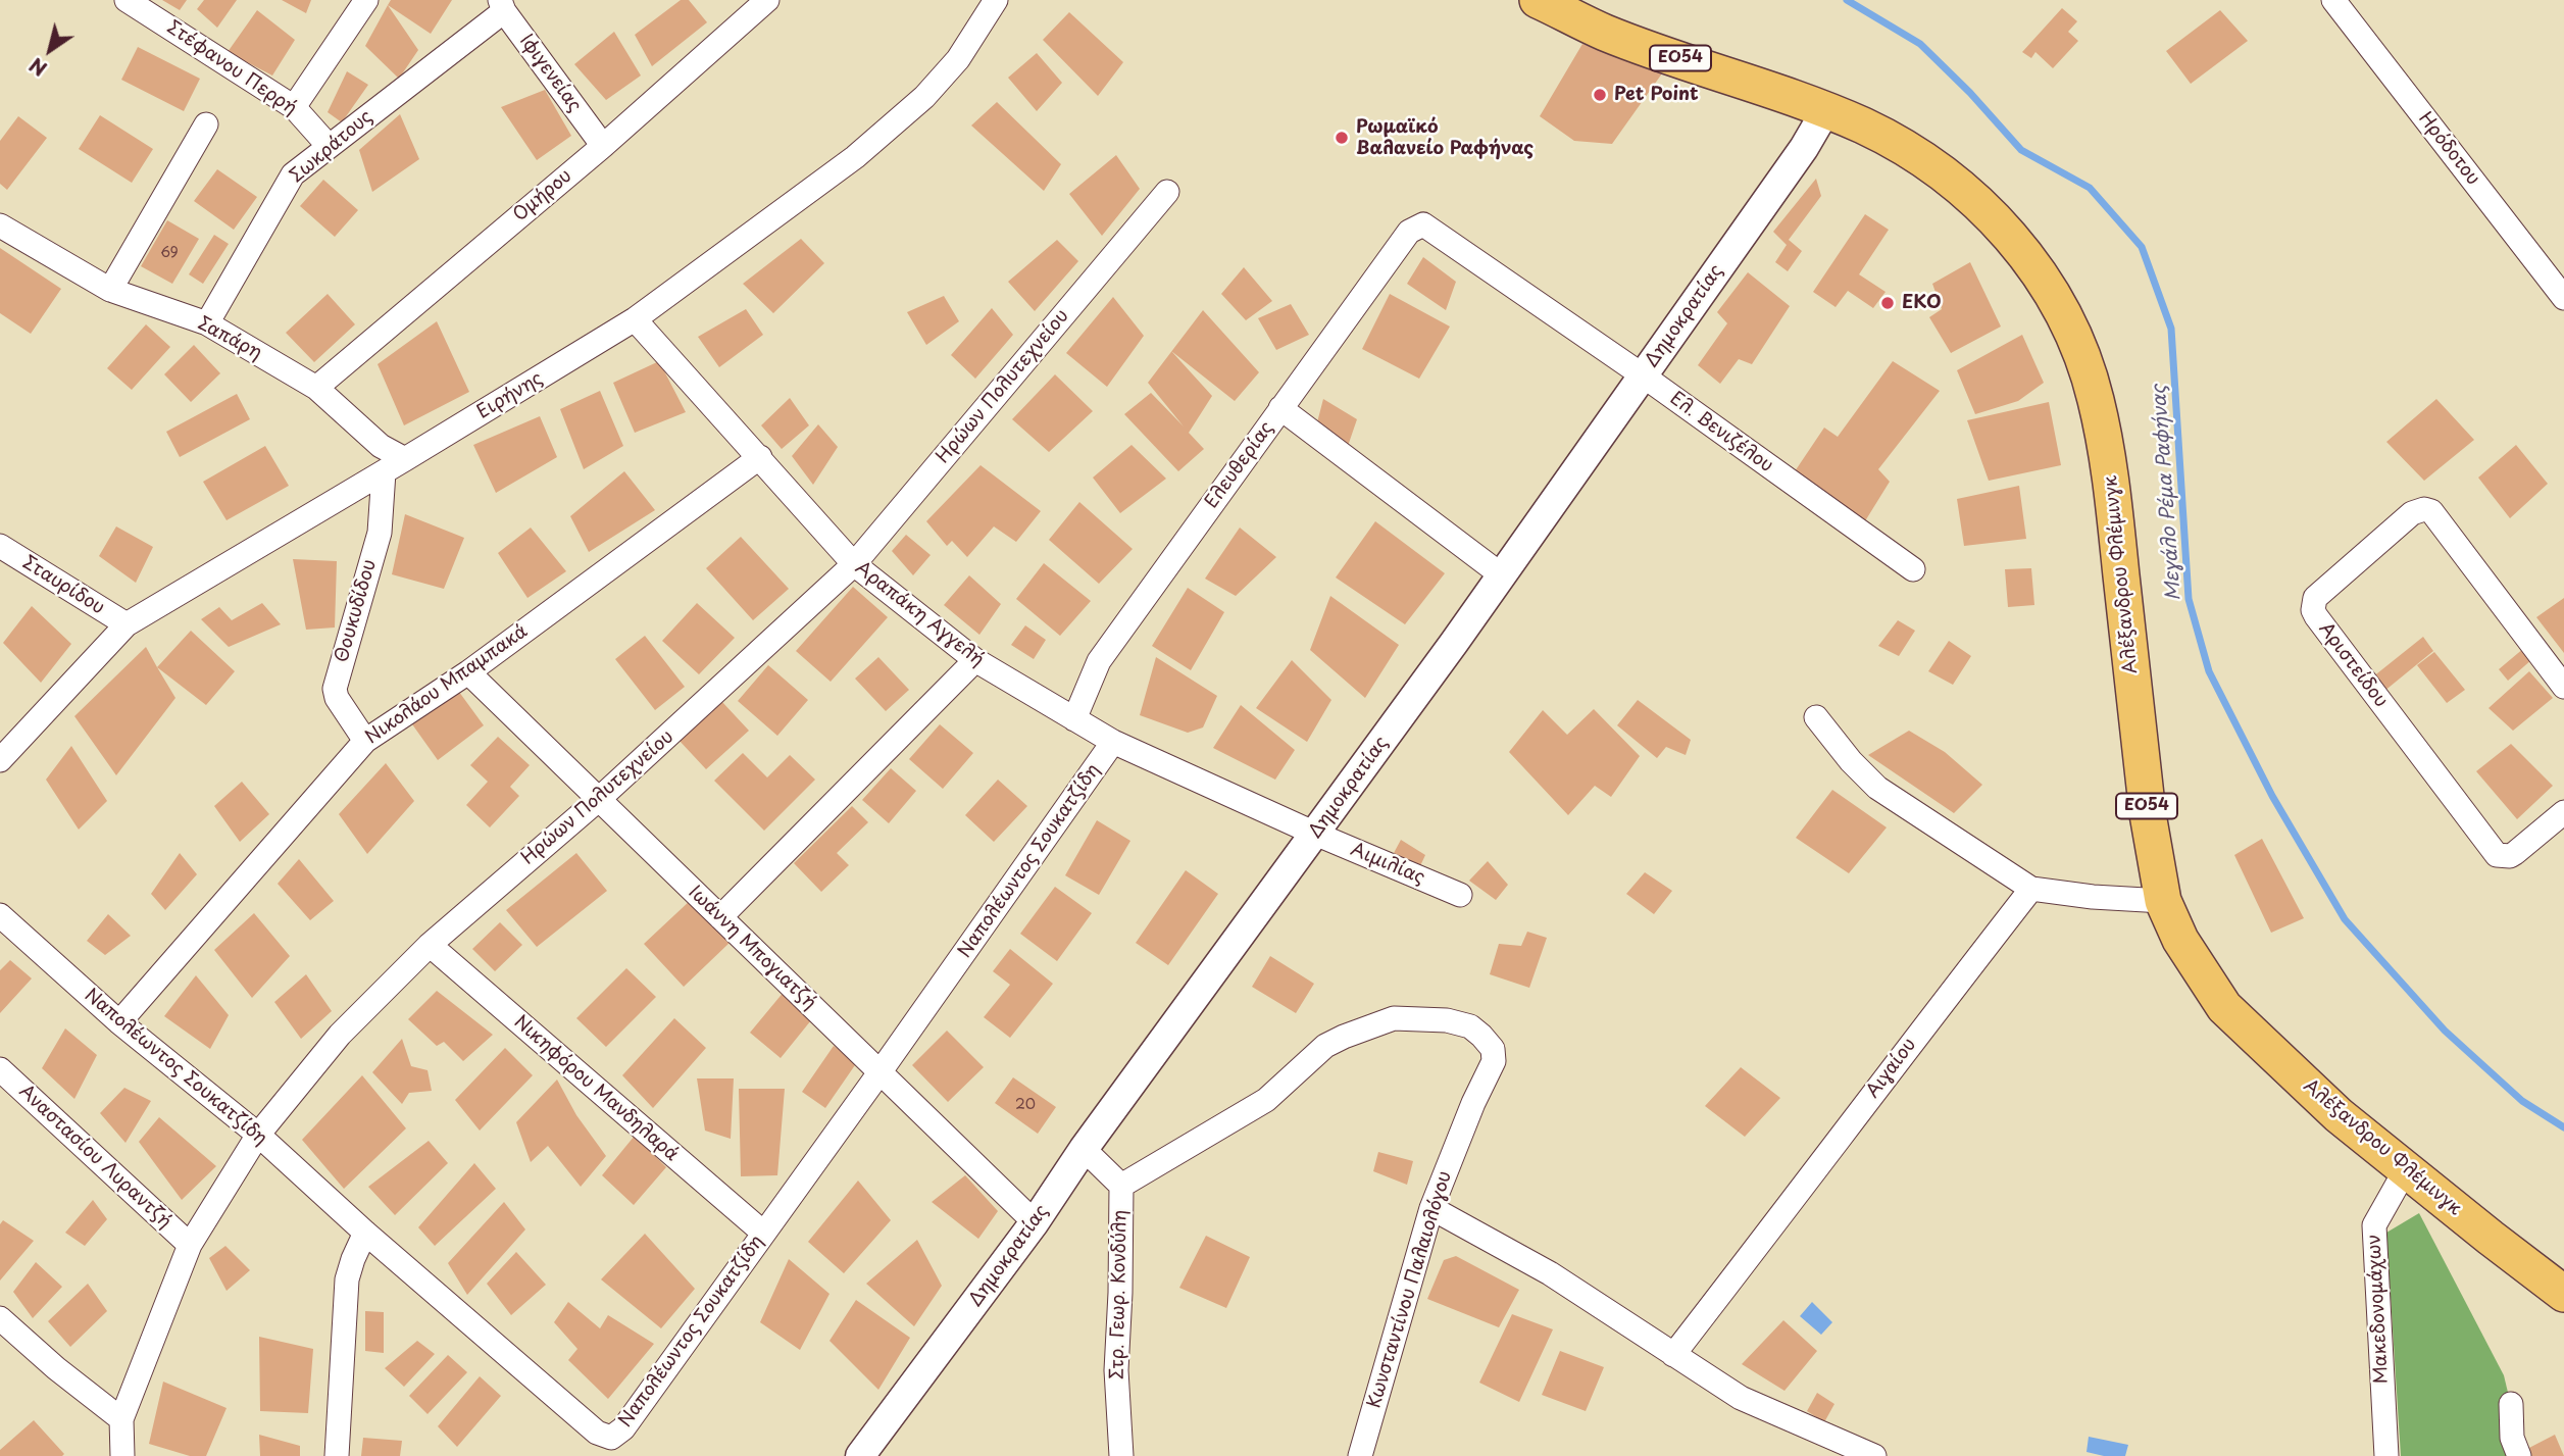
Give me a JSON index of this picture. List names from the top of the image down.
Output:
{
  "streets": {
    "main road": ["ΕΟ54", "Αλέξανδρου Φλέμινγκ"],
    "street": [
      "Στέφανου Περρή",
      "Ιφιγενείας",
      "Σωκράτους",
      "Ηρόδοτου",
      "Ομήρου",
      "Δημοκρατίας",
      "Σαπάρη",
      "Ηρώων Πολυτεχνείου",
      "Ειρήνης",
      "Ελ. Βενιζέλου",
      "Ελευθερίας",
      "Σταυρίδου",
      "Θουκυδίδου",
      "Αραπάκη Αγγελή",
      "Αριστείδου",
      "Νικολάου Μπαμπακά",
      "Ναπολέωντος Σουκατζίδη",
      "Αιμιλίας",
      "Ιωάννη Μπογιατζή",
      "Αιγαίου",
      "Νικηφόρου Μανδηλαρά",
      "Αναστασίου Λυραντζή",
      "Κωνσταντίνου Παλαιολόγου",
      "Στρ. Γεωρ. Κονδύλη",
      "Μακεδονομάχων"
    ]
  },
  "crossings": [
    ["Στέφανου Περρή", "Σωκράτους"],
    ["Ιφιγενείας", "Σωκράτους"],
    ["Ιφιγενείας", "Ομήρου"],
    ["Σωκράτους", "Σαπάρη"],
    ["Ομήρου", "Σαπάρη"],
    ["Δημοκρατίας", "Ελ. Βενιζέλου"],
    ["Δημοκρατίας", "Αλέξανδρου Φλέμινγκ"],
    ["Δημοκρατίας", "Αραπάκη Αγγελή"],
    ["Δημοκρατίας", "Αιμιλίας"],
    ["Δημοκρατίας", "Ιωάννη Μπογιατζή"],
    ["Δημοκρατίας", "Στρ. Γεωρ. Κονδύλη"],
    ["Σαπάρη", "Ειρήνης"],
    ["Ηρώων Πολυτεχνείου", "Αραπάκη Αγγελή"],
    ["Ηρώων Πολυτεχνείου", "Ναπολέωντος Σουκατζίδη"],
    ["Ηρώων Πολυτεχνείου", "Ιωάννη Μπογιατζή"],
    ["Ηρώων Πολυτεχνείου", "Νικηφόρου Μανδηλαρά"],
    ["Ηρώων Πολυτεχνείου", "Αναστασίου Λυραντζή"],
    ["Ειρήνης", "Σταυρίδου"],
    ["Ειρήνης", "Θουκυδίδου"],
    ["Ειρήνης", "Αραπάκη Αγγελή"],
    ["Ελ. Βενιζέλου", "Ελευθερίας"],
    ["Ελευθερίας", "Αραπάκη Αγγελή"],
    ["Αλέξανδρου Φλέμινγκ", "Μακεδονομάχων"],
    ["Θουκυδίδου", "Νικολάου Μπαμπακά"],
    ["Αραπάκη Αγγελή", "Νικολάου Μπαμπακά"],
    ["Αραπάκη Αγγελή", "Ναπολέωντος Σουκατζίδη"],
    ["Αραπάκη Αγγελή", "Αιμιλίας"],
    ["Νικολάου Μπαμπακά", "Ναπολέωντος Σουκατζίδη"],
    ["Νικολάου Μπαμπακά", "Ιωάννη Μπογιατζή"],
    ["Ναπολέωντος Σουκατζίδη", "Ιωάννη Μπογιατζή"],
    ["Ναπολέωντος Σουκατζίδη", "Νικηφόρου Μανδηλαρά"],
    ["Κωνσταντίνου Παλαιολόγου", "Στρ. Γεωρ. Κονδύλη"]
  ],
  "water": ["Μεγάλο Ρέμα Ραφήνας"],
  "places": ["Pet Point", "Ρωμαϊκό Βαλανείο Ραφήνας", "EKO"],
  "house_numbers": ["69", "20"],
  "north": "bottom left"
}
